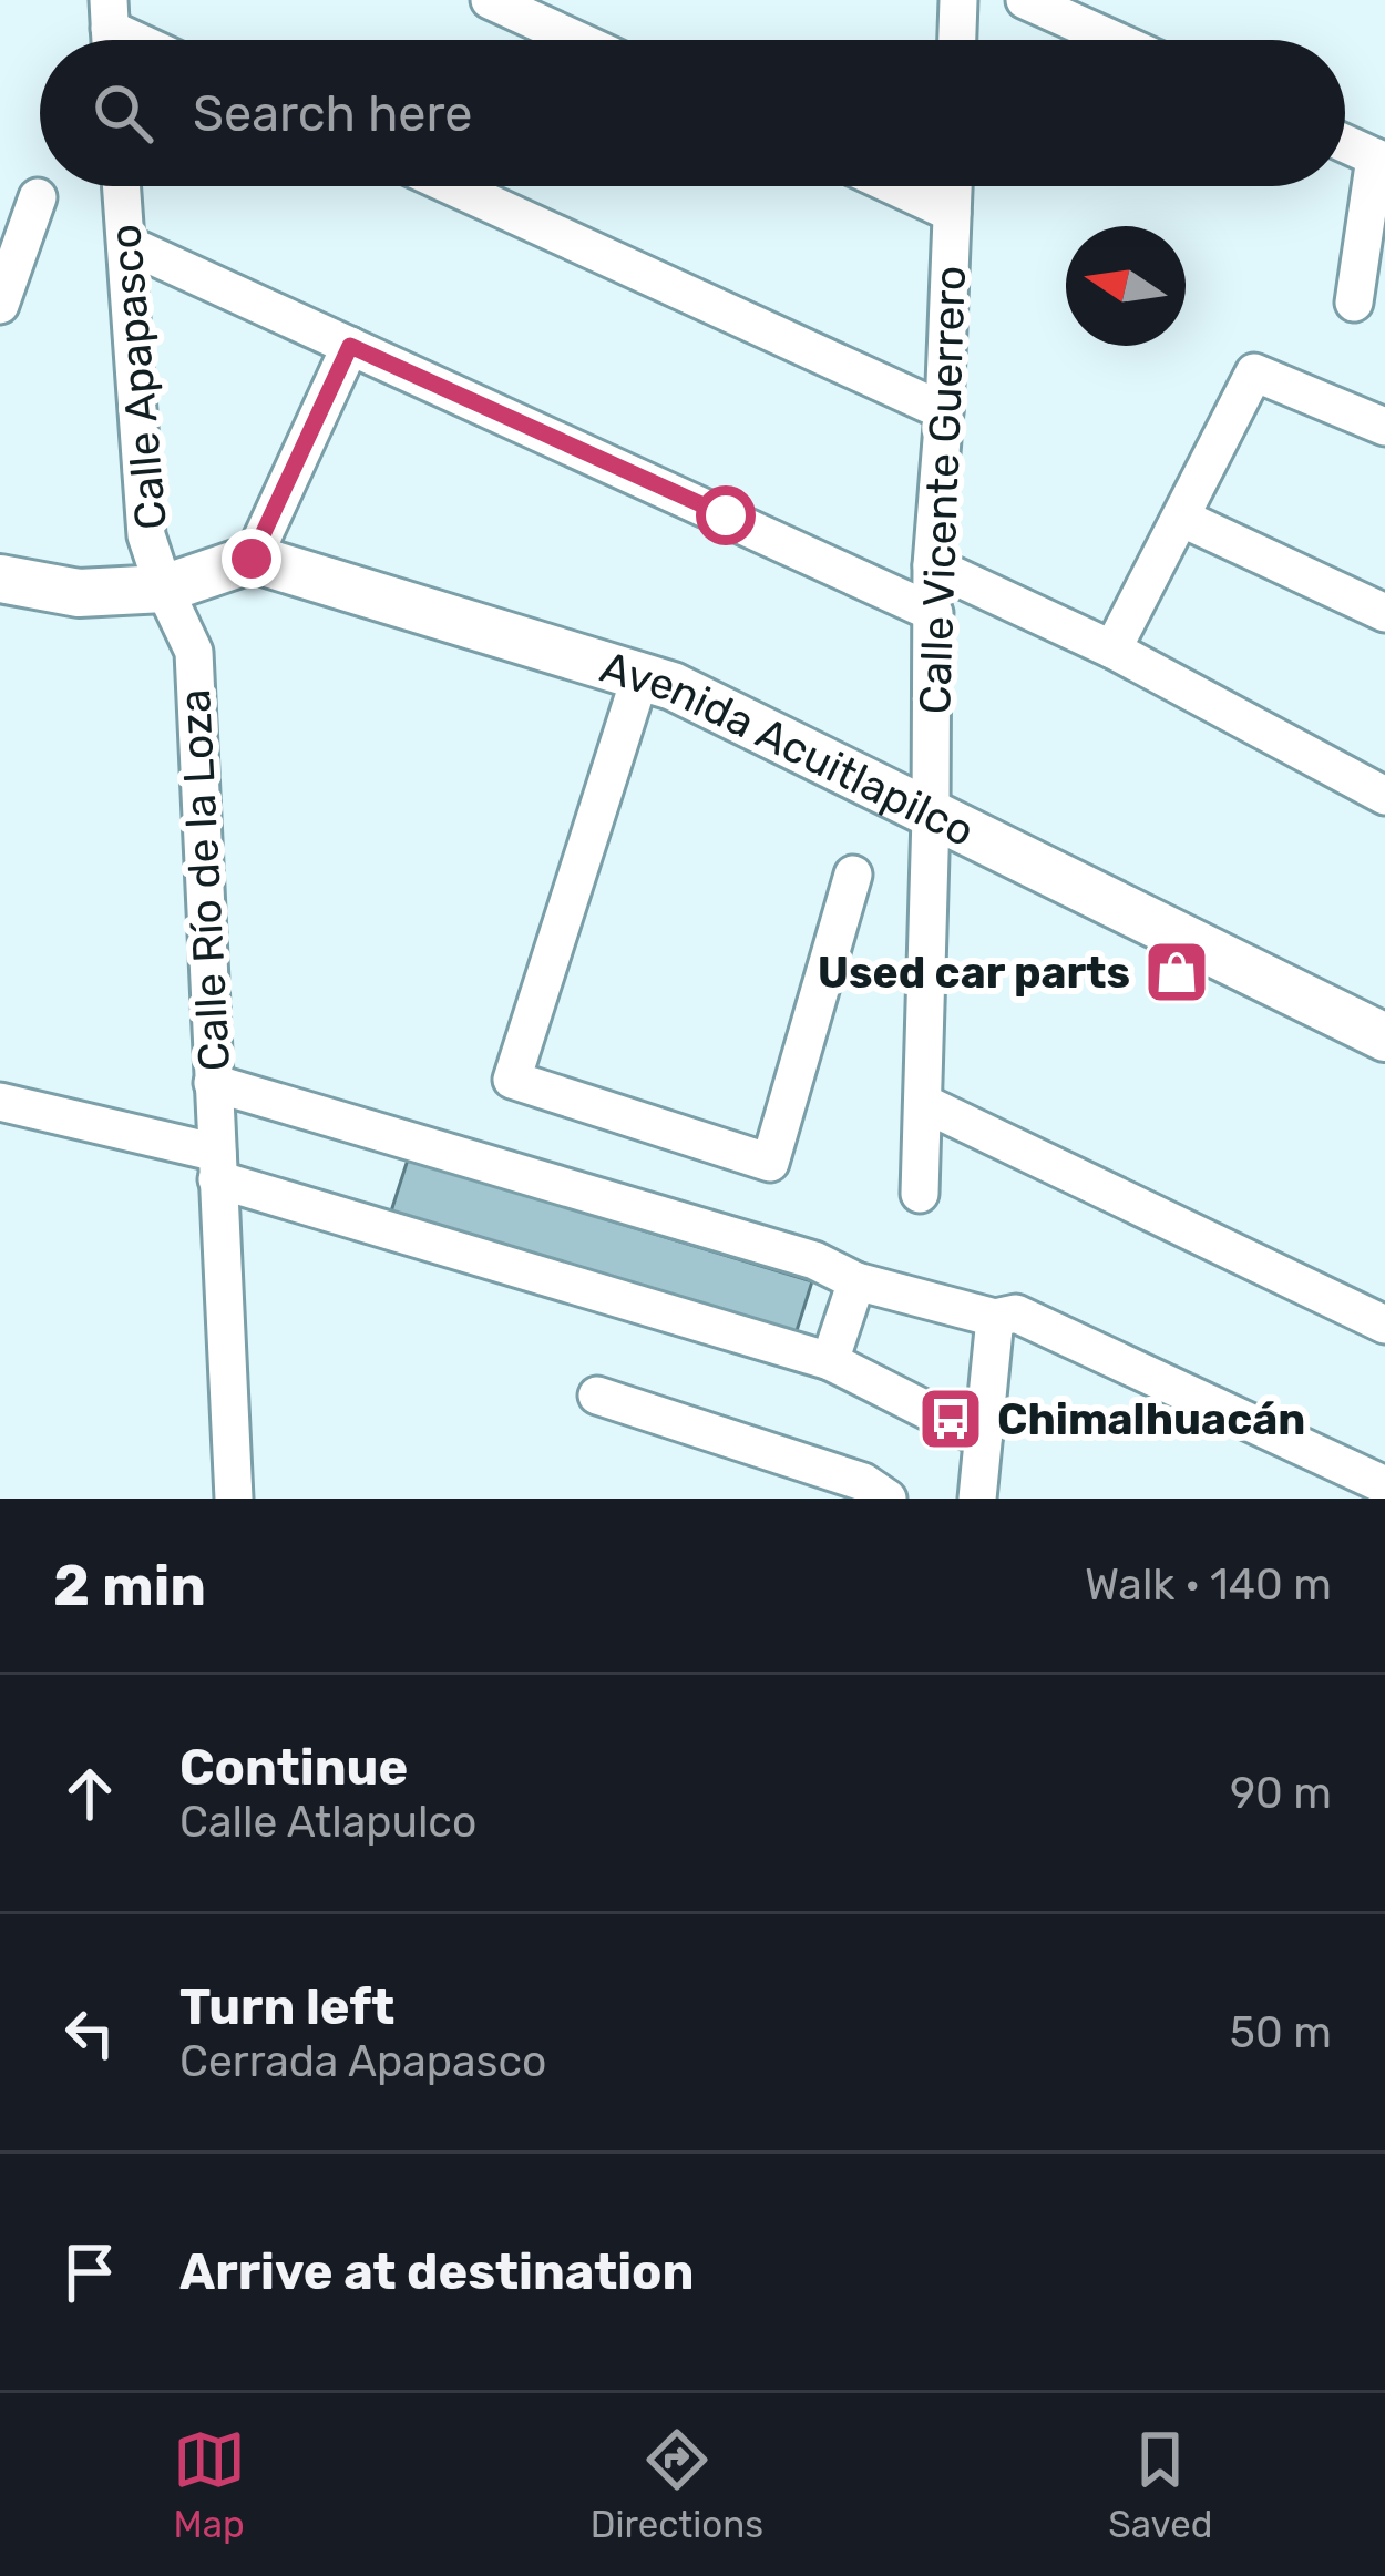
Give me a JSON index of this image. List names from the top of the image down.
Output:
{
  "streets": {
    "main road": ["Avenida Acuitlapilco"],
    "street": ["Calle Apapasco", "Calle Vicente Guerrero", "Calle Río de la Loza"]
  },
  "crossings": [
    ["Calle Apapasco", "Calle Río de la Loza"],
    ["Calle Vicente Guerrero", "Avenida Acuitlapilco"]
  ],
  "places": {
    "shop": ["Used car parts"],
    "bus stop": ["Chimalhuacán"]
  },
  "north": "left",
  "page": {
    "search": "Search here",
    "heading": ["2 min", "Walk · 140 m"],
    "list": [
      ["Continue", "Calle Atlapulco", "90 m"],
      ["Turn left", "Cerrada Apapasco", "50 m"],
      "Arrive at destination"
    ],
    "nav": ["Map", "Directions", "Saved"]
  }
}
